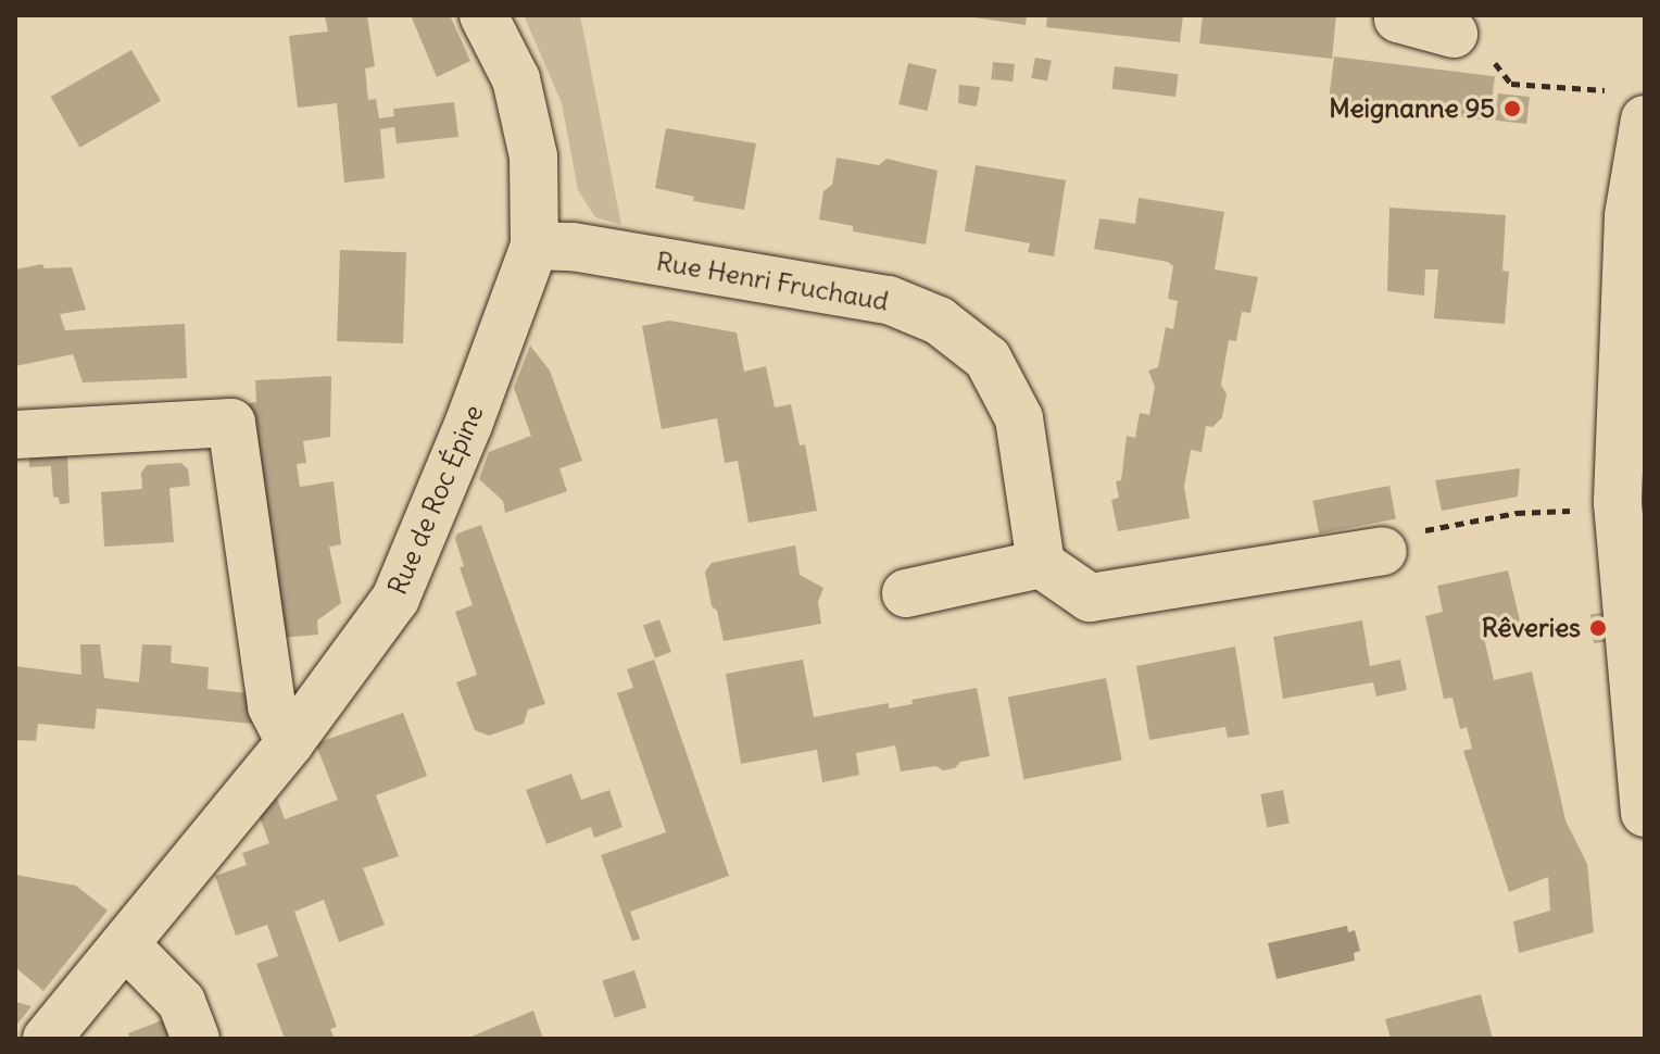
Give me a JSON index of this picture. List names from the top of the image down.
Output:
{
  "streets": {
    "street": ["Rue Henri Fruchaud", "Rue de Roc Épine"]
  },
  "crossings": [
    ["Rue Henri Fruchaud", "Rue de Roc Épine"]
  ],
  "places": ["Meignanne 95", "Rêveries"]
}
